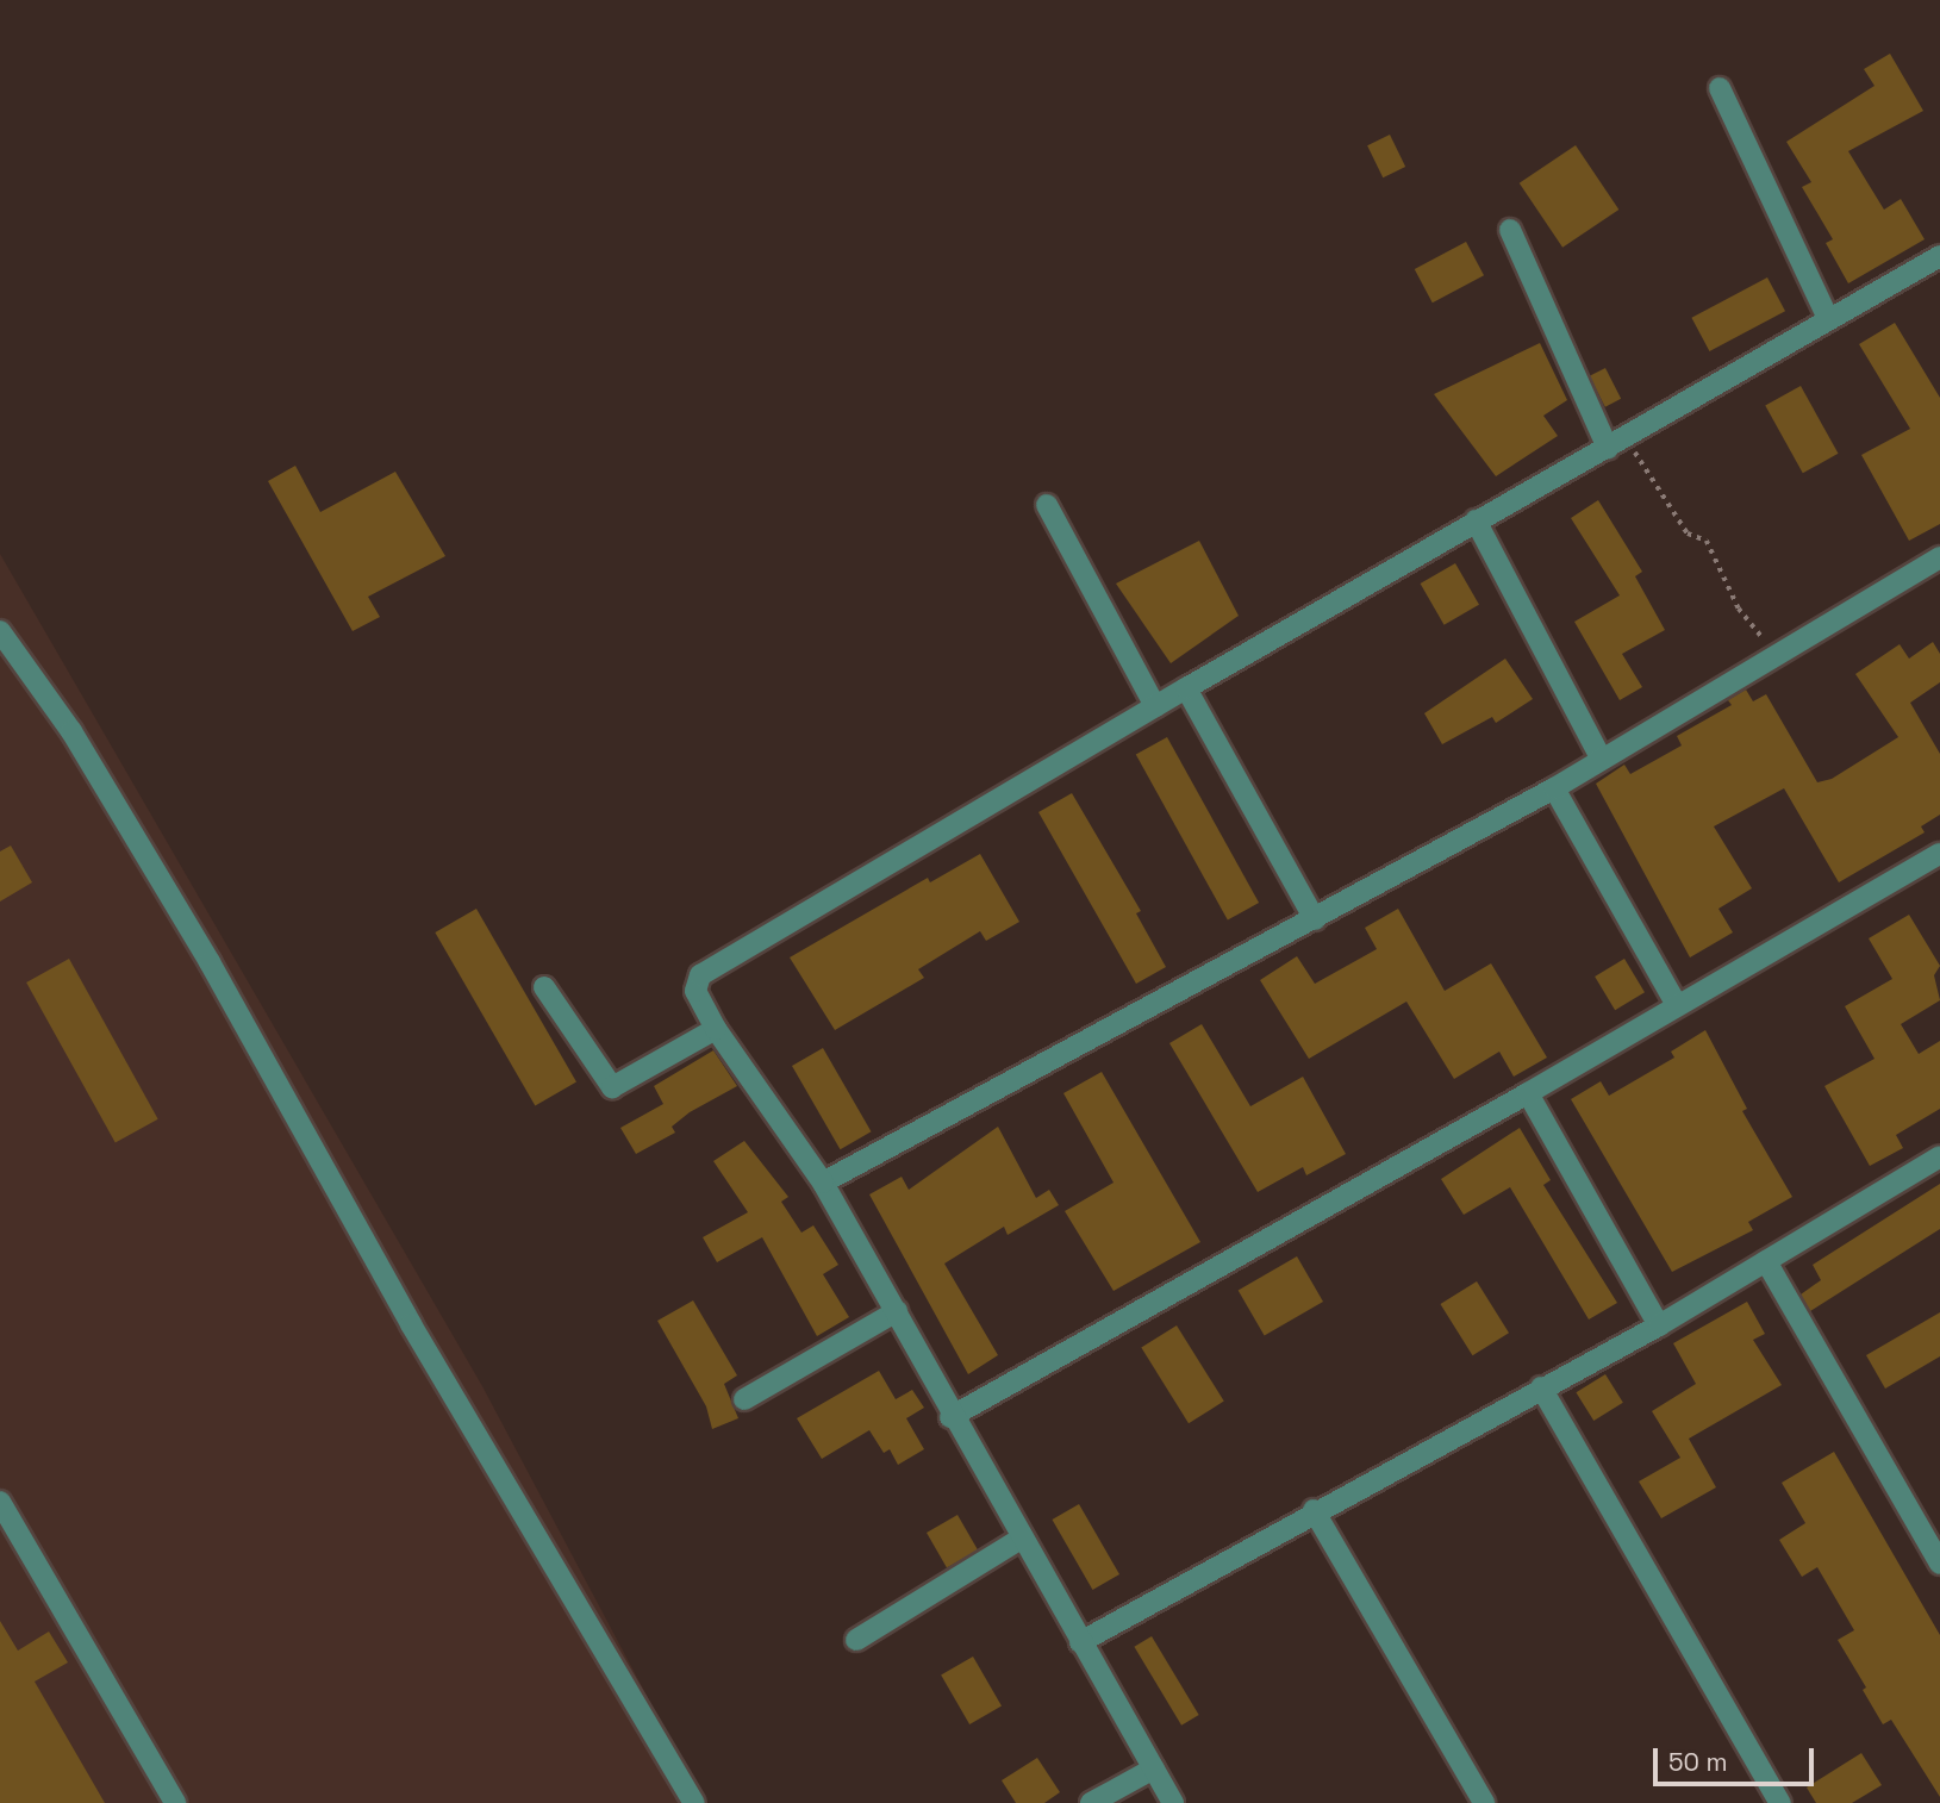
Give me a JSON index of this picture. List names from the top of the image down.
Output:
{
  "scale_bar": "50 m"
}
